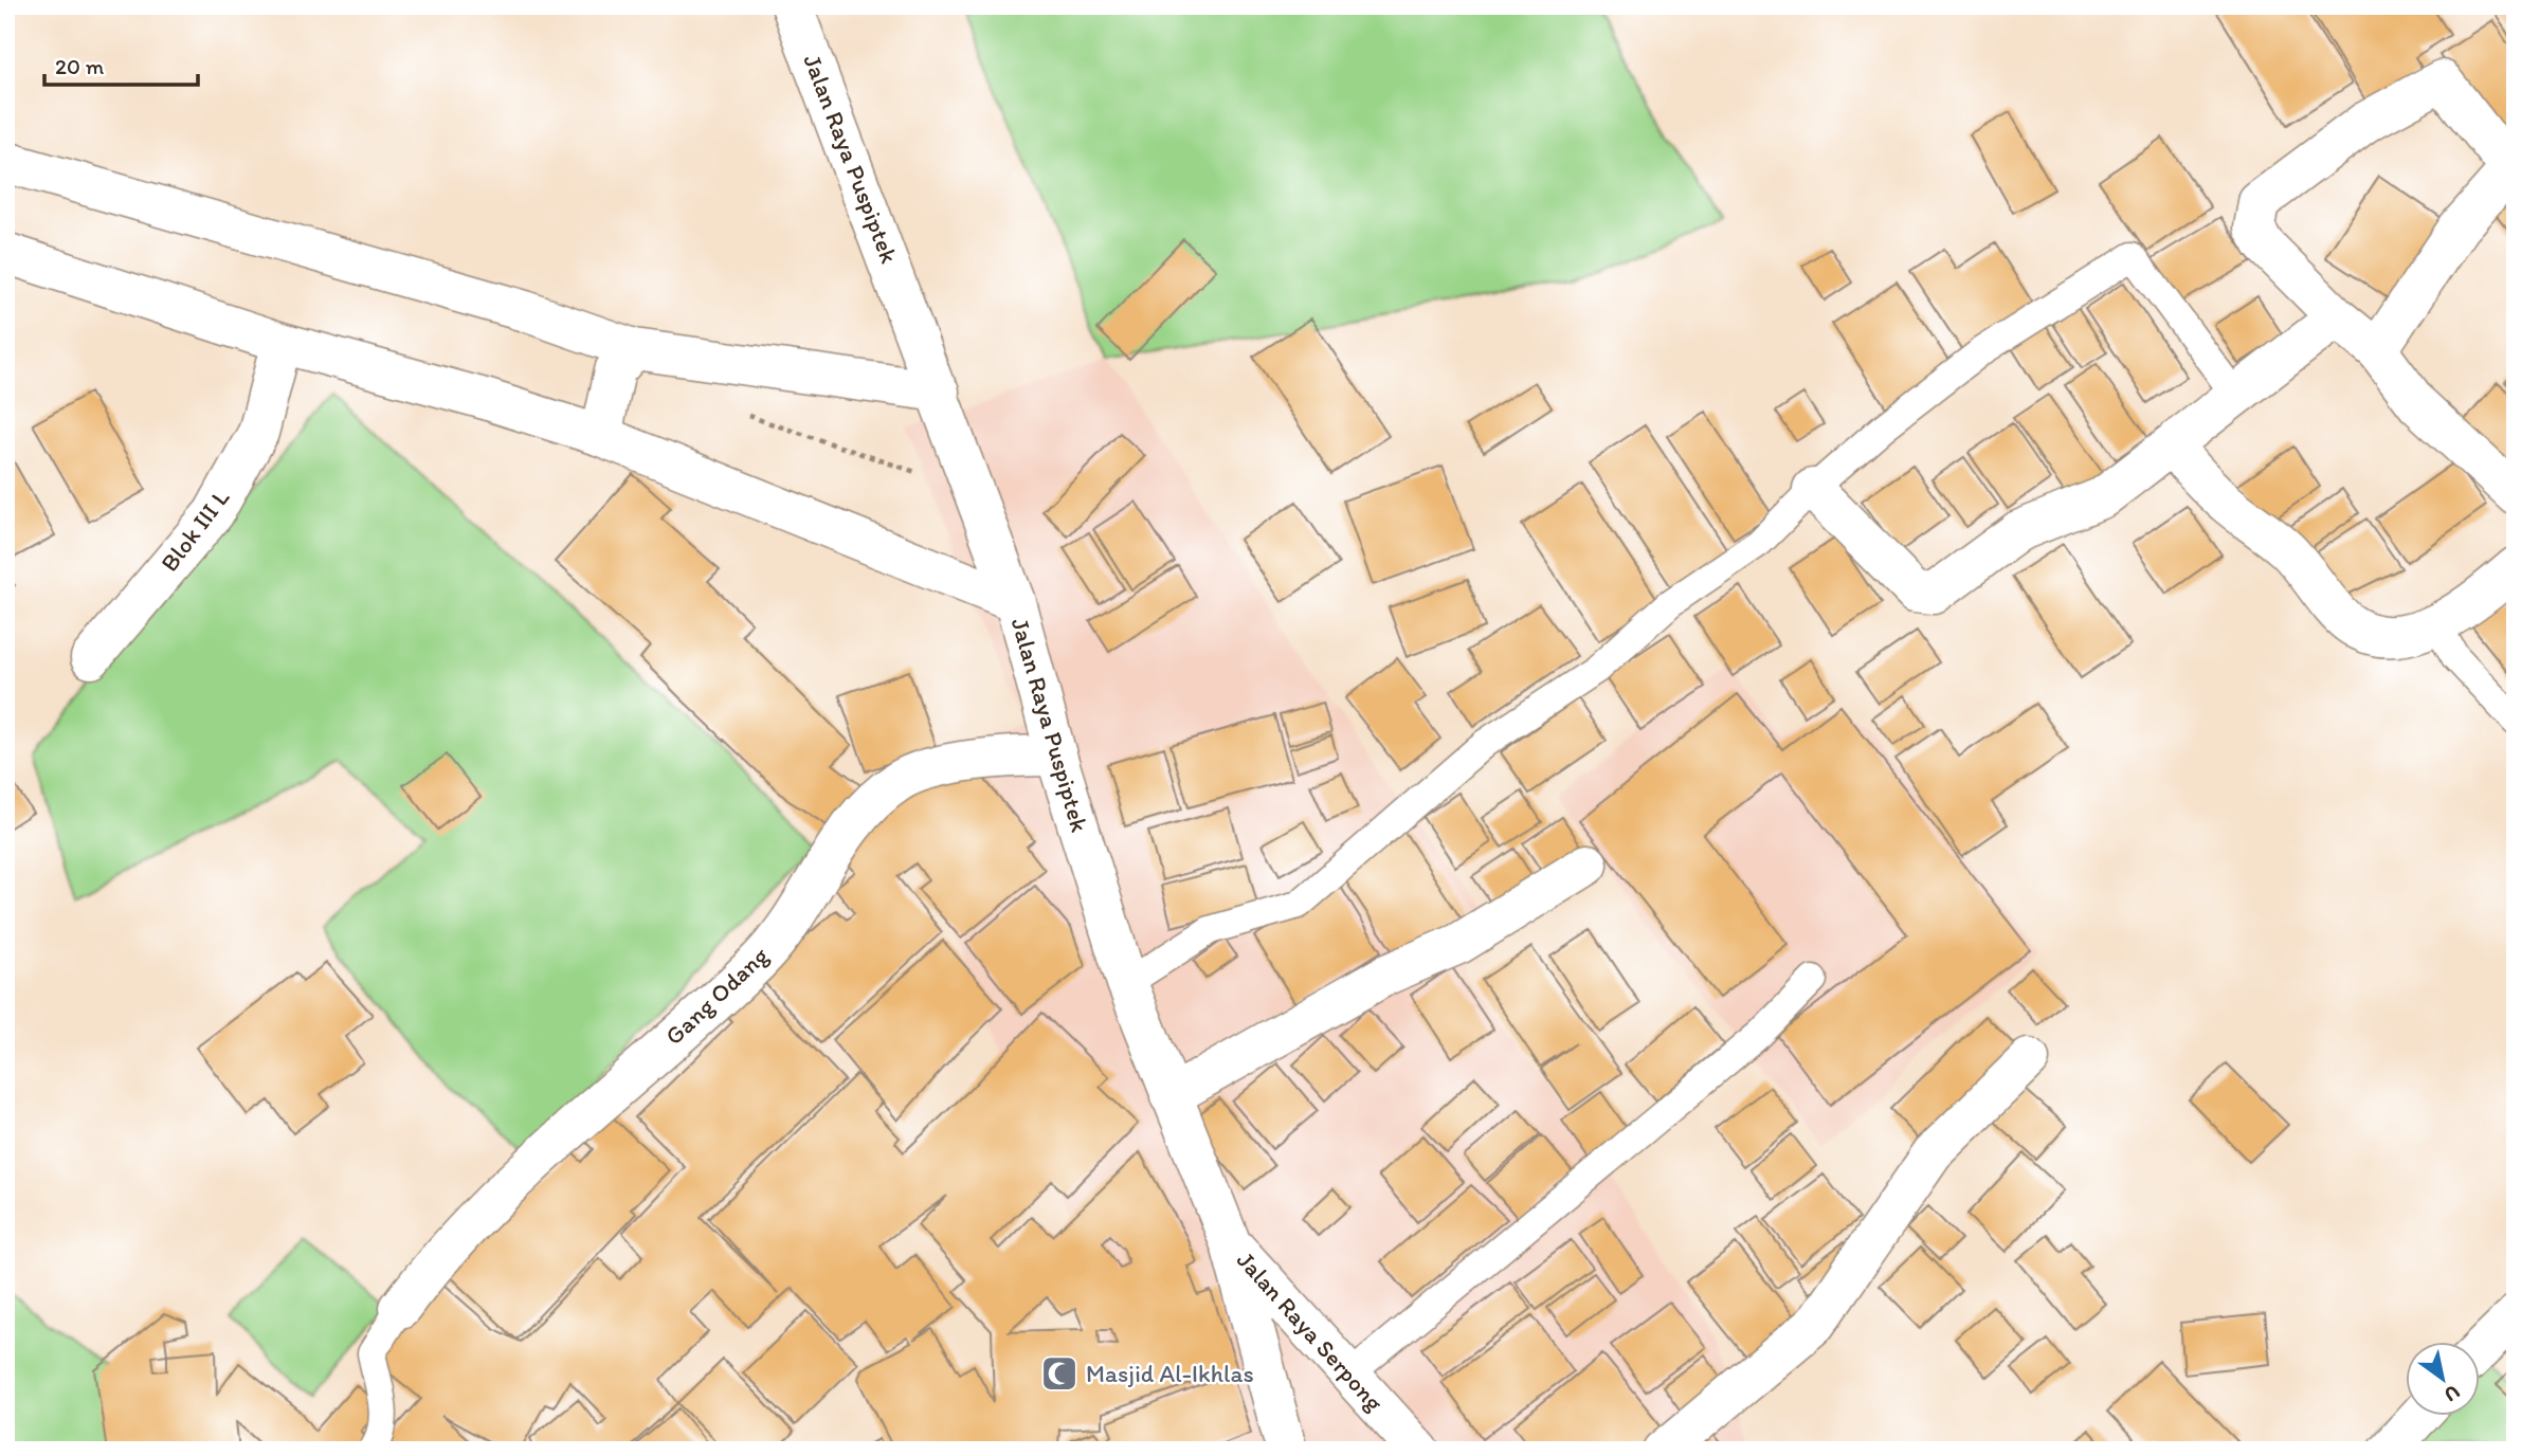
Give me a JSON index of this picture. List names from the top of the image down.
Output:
{
  "streets": {
    "street": [
      "Jalan Raya Puspiptek",
      "Blok III L",
      "Gang Odang",
      "Jalan Raya Serpong"
    ]
  },
  "crossings": [
    ["Jalan Raya Puspiptek", "Gang Odang"],
    ["Jalan Raya Puspiptek", "Jalan Raya Serpong"]
  ],
  "places": {
    "mosque": ["Masjid Al-Ikhlas"]
  },
  "scale_bar": "20 m",
  "north": "bottom right"
}
